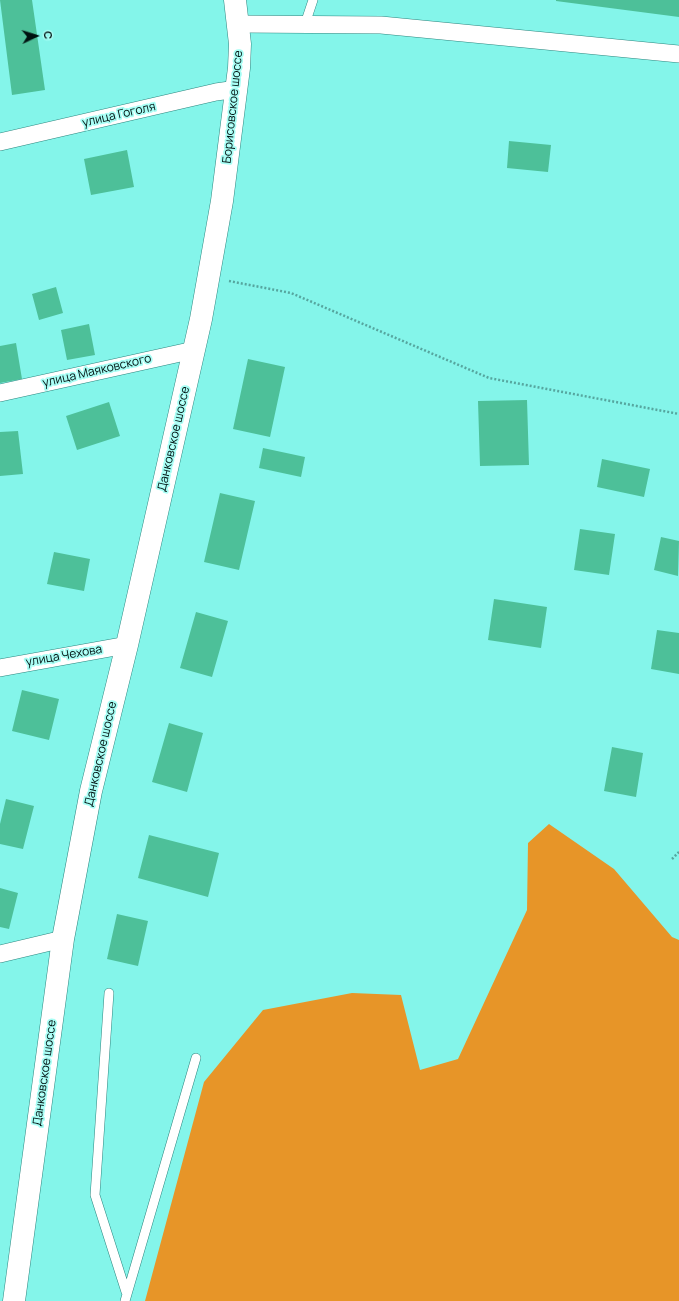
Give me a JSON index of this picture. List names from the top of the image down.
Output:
{
  "streets": {
    "main road": ["Борисовское шоссе", "Данковское шоссе"],
    "street": ["улица Гоголя", "улица Маяковского", "улица Чехова"]
  },
  "crossings": [
    ["Борисовское шоссе", "улица Гоголя"],
    ["Борисовское шоссе", "Данковское шоссе"],
    ["улица Маяковского", "Данковское шоссе"],
    ["Данковское шоссе", "улица Чехова"]
  ],
  "north": "right"
}
